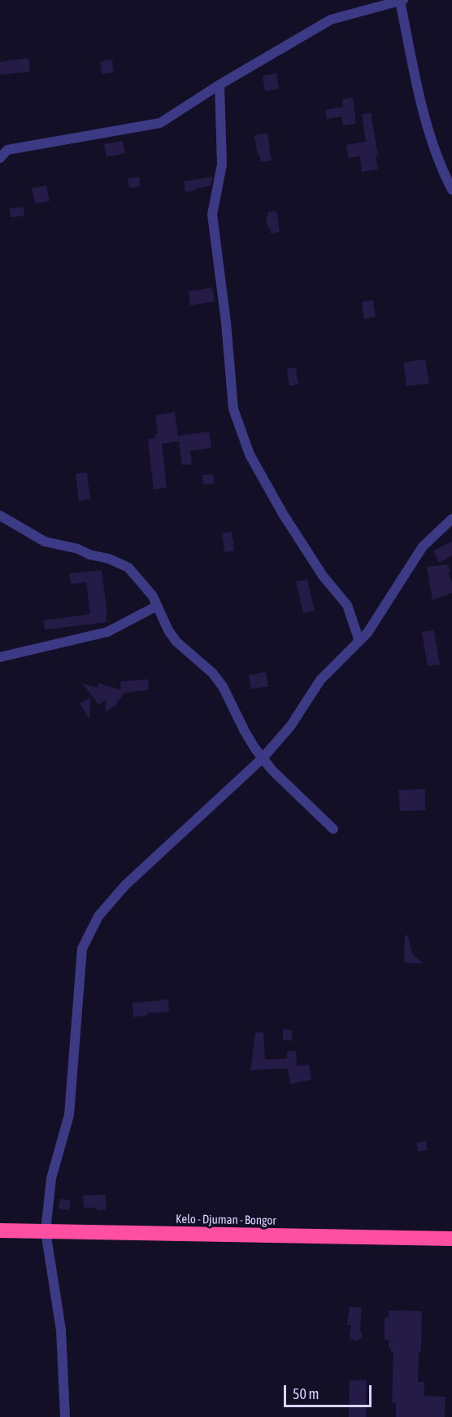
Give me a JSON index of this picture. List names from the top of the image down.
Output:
{
  "streets": {
    "highway": ["Kelo - Djuman - Bongor"]
  },
  "scale_bar": "50 m"
}
